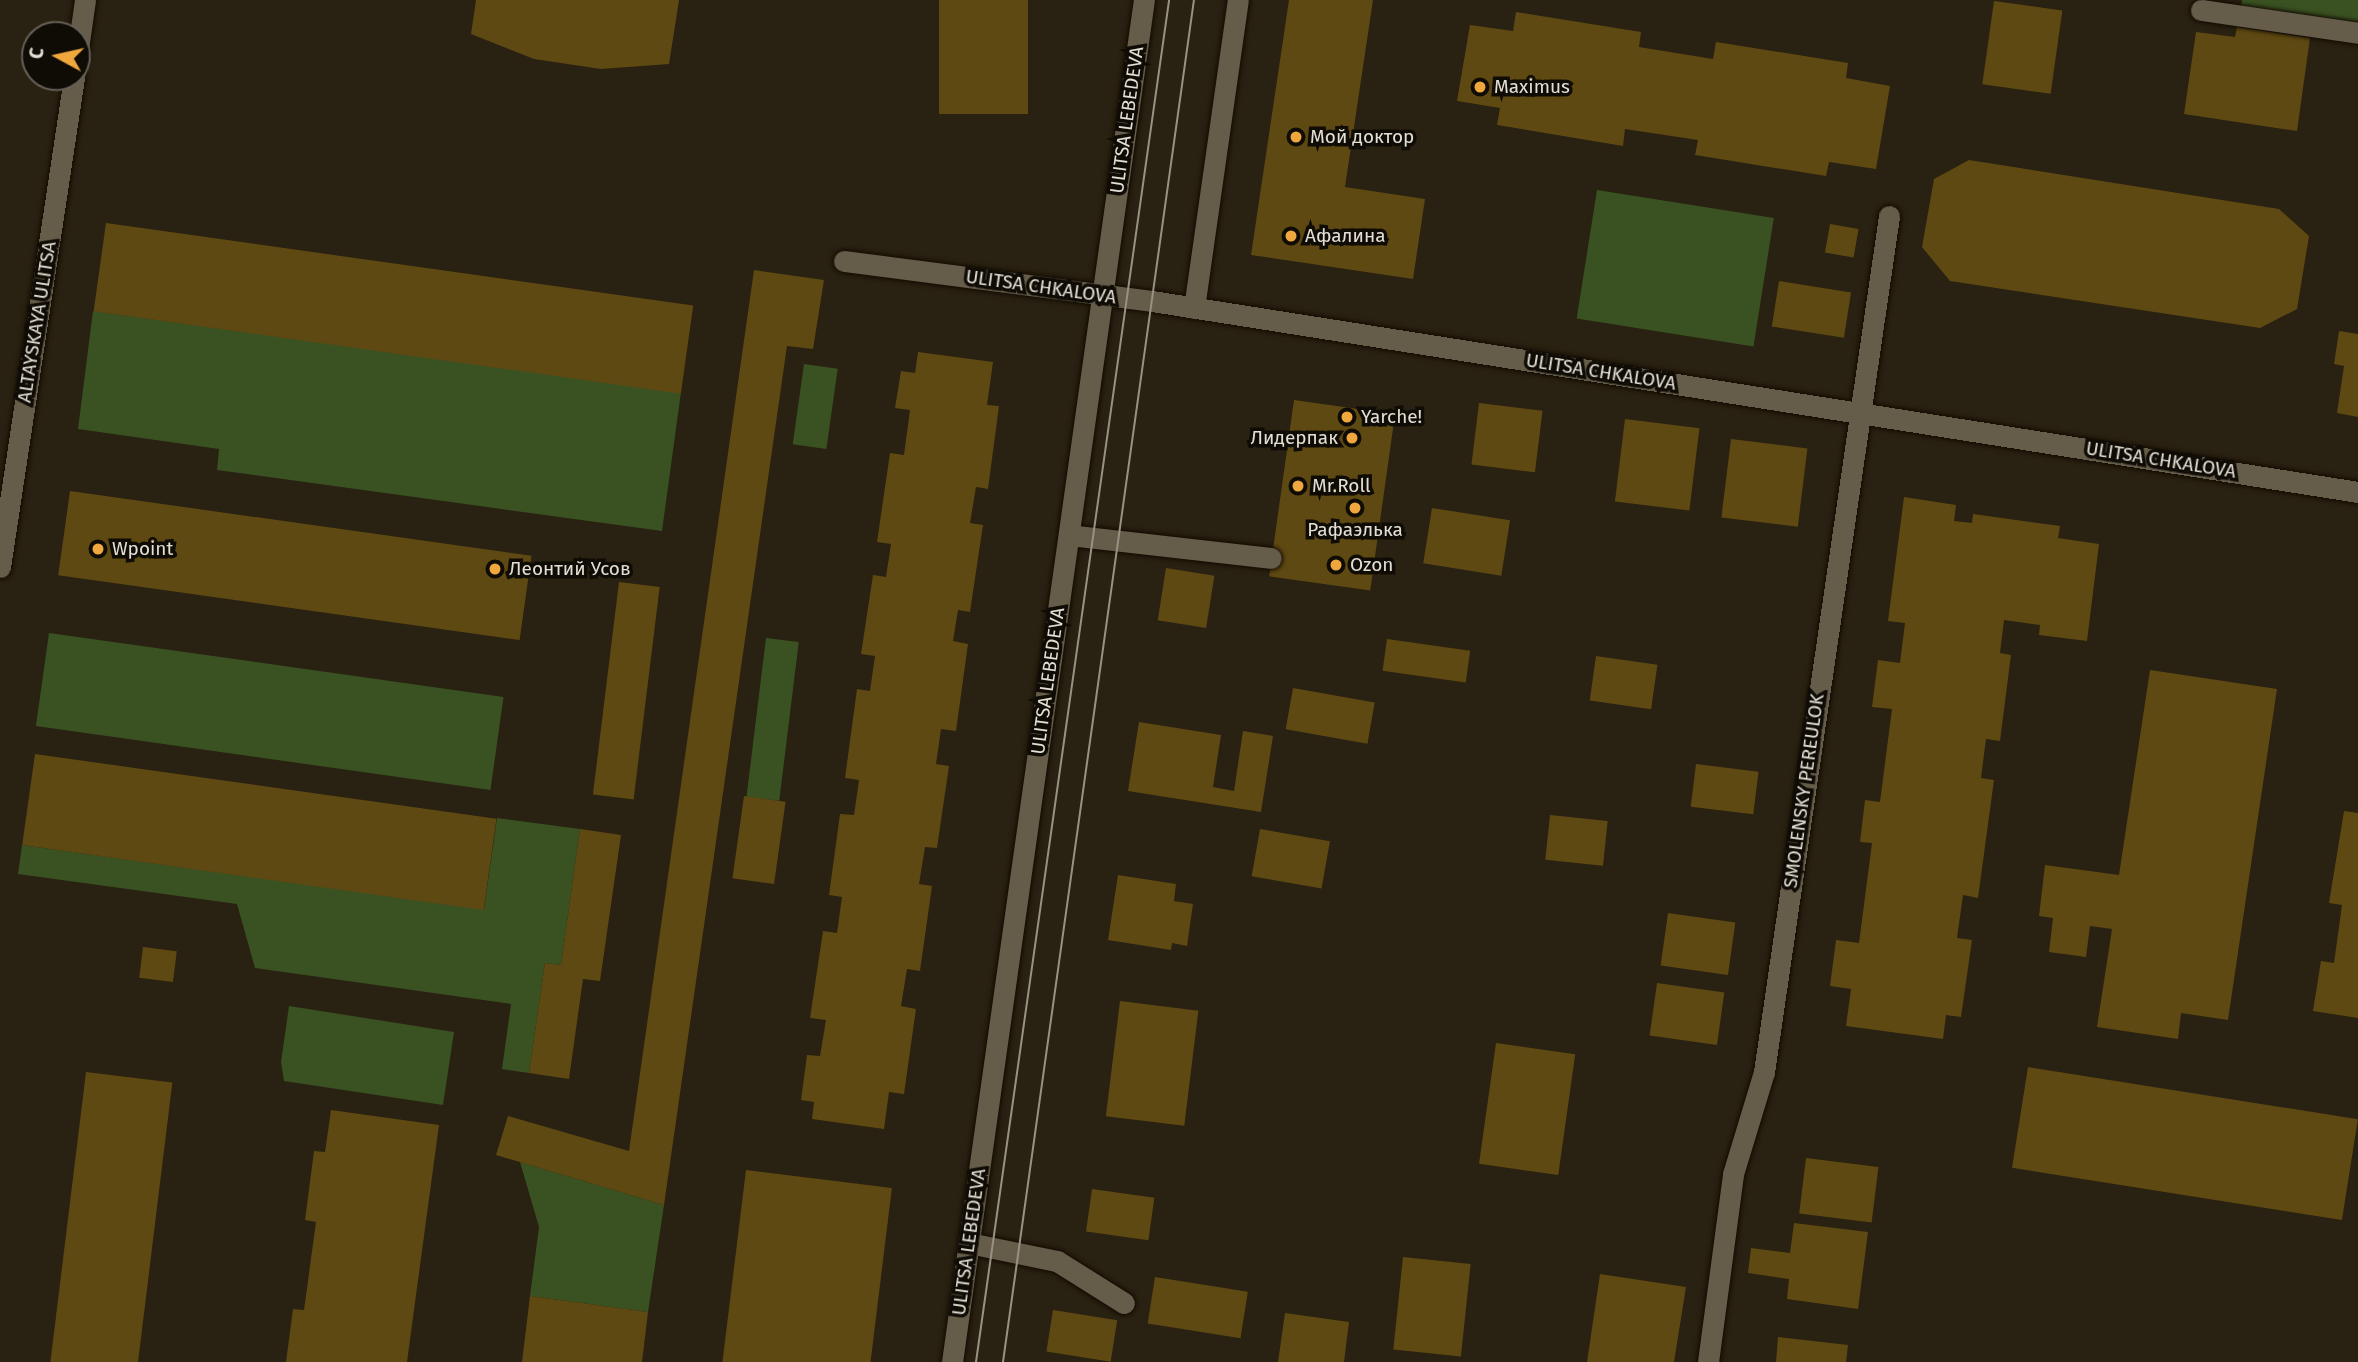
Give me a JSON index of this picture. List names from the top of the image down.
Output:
{
  "streets": {
    "street": [
      "ULITSA LEBEDEVA",
      "ULITSA CHKALOVA",
      "ALTAYSKAYA ULITSA",
      "SMOLENSKY PEREULOK"
    ]
  },
  "crossings": [
    ["ULITSA LEBEDEVA", "ULITSA CHKALOVA"],
    ["ULITSA CHKALOVA", "SMOLENSKY PEREULOK"]
  ],
  "places": [
    "Maximus",
    "Мой доктор",
    "Афалина",
    "Yarche!",
    "Лидерпак",
    "Mr.Roll",
    "Рафаэлька",
    "Wpoint",
    "Ozon",
    "Леонтий Усов"
  ],
  "north": "left"
}
